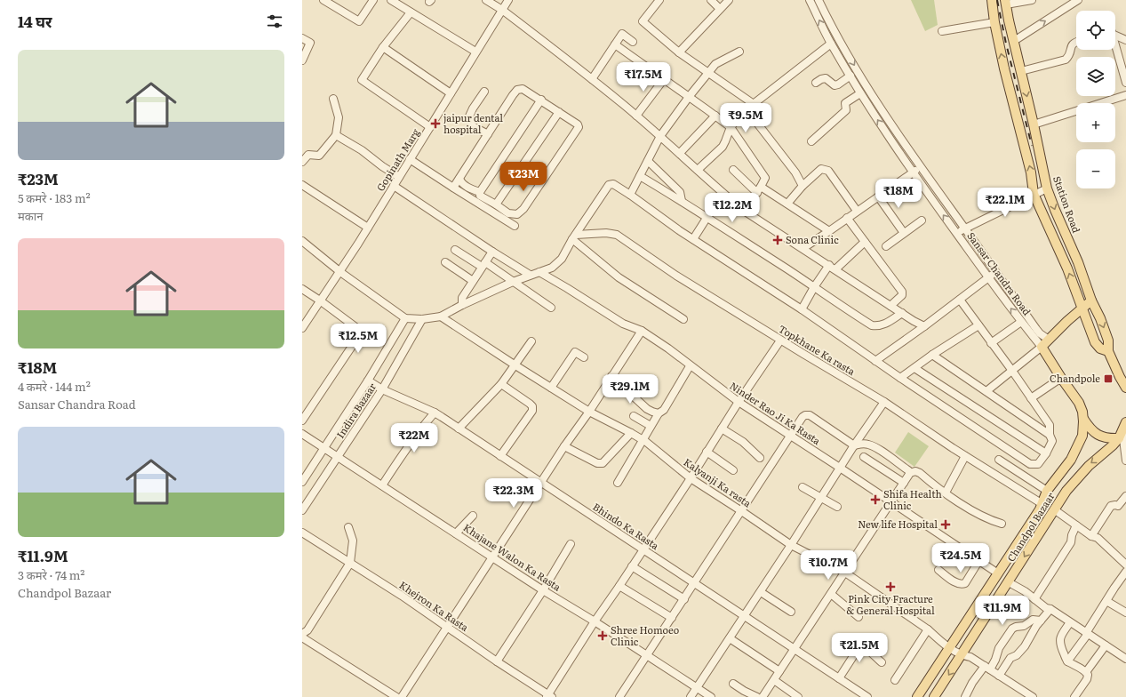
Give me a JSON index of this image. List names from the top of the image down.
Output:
{
  "streets": {
    "main road": ["Station Road", "Sansar Chandra Road", "Chandpol Bazaar"],
    "street": [
      "Gopinath Marg",
      "Topkhane Ka rasta",
      "Indira Bazaar",
      "Ninder Rao Ji Ka Rasta",
      "Kalyanji Ka rasta",
      "Bhindo Ka Rasta",
      "Khajane Walon Ka Rasta",
      "Khejron Ka Rasta"
    ]
  },
  "crossings": [
    ["Sansar Chandra Road", "Chandpol Bazaar"],
    ["Topkhane Ka rasta", "Chandpol Bazaar"],
    ["Indira Bazaar", "Bhindo Ka Rasta"],
    ["Indira Bazaar", "Khajane Walon Ka Rasta"],
    ["Ninder Rao Ji Ka Rasta", "Chandpol Bazaar"],
    ["Kalyanji Ka rasta", "Chandpol Bazaar"]
  ],
  "places": {
    "health": [
      "jaipur dental hospital",
      "Sona Clinic",
      "Shifa Health Clinic",
      "New life Hospital",
      "Pink City Fracture & General Hospital",
      "Shree Homoeo Clinic"
    ],
    "transit": ["Chandpole"]
  },
  "page": {
    "heading": "14 घर",
    "map_buttons": ["+", "−"],
    "list": [
      {
        "name": "₹23M",
        "note": "5 कमरे · 183 m² · मकान"
      },
      {
        "name": "₹18M",
        "note": "4 कमरे · 144 m² · Sansar Chandra Road"
      },
      {
        "name": "₹11.9M",
        "note": "3 कमरे · 74 m² · Chandpol Bazaar"
      }
    ],
    "price": [
      "₹17.5M",
      "₹9.5M",
      "₹23M",
      "₹18M",
      "₹22.1M",
      "₹12.2M",
      "₹12.5M",
      "₹29.1M",
      "₹22M",
      "₹22.3M",
      "₹24.5M",
      "₹10.7M",
      "₹11.9M",
      "₹21.5M"
    ]
  }
}
